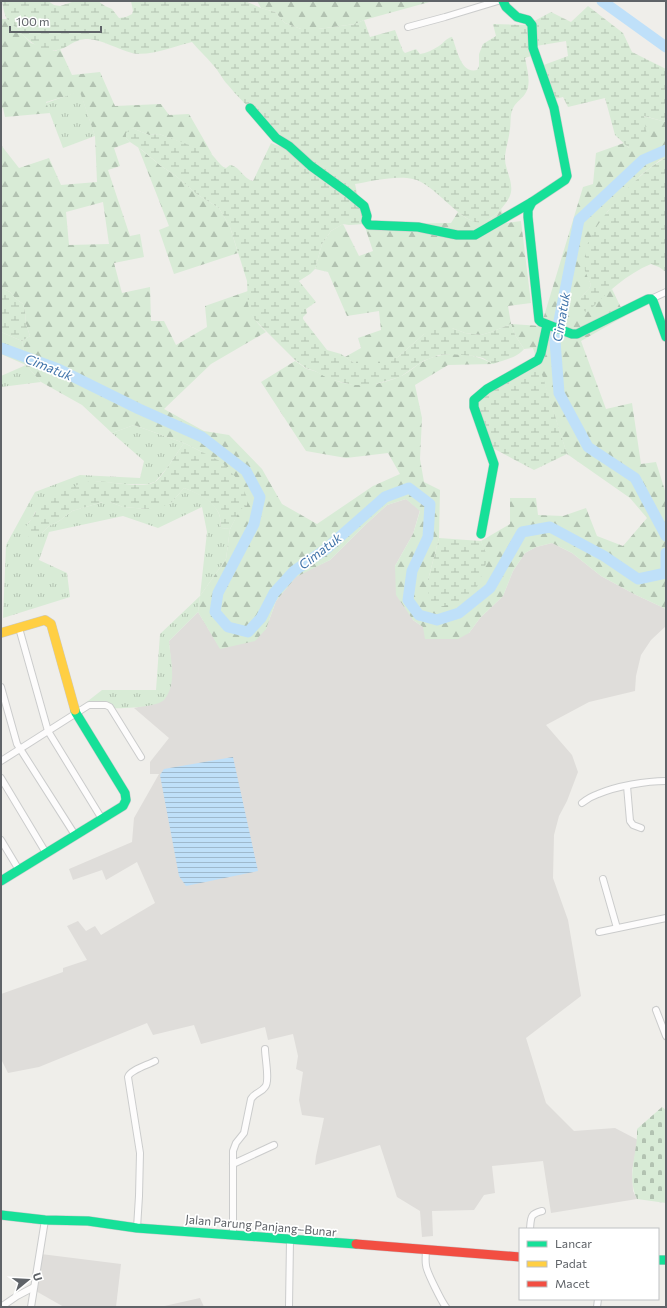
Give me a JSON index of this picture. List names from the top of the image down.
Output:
{
  "streets": {
    "street": ["Jalan Parung Panjang–Bunar"]
  },
  "water": ["Cimatuk"],
  "legend": ["Lancar", "Padat", "Macet"],
  "scale_bar": "100 m",
  "north": "right"
}
